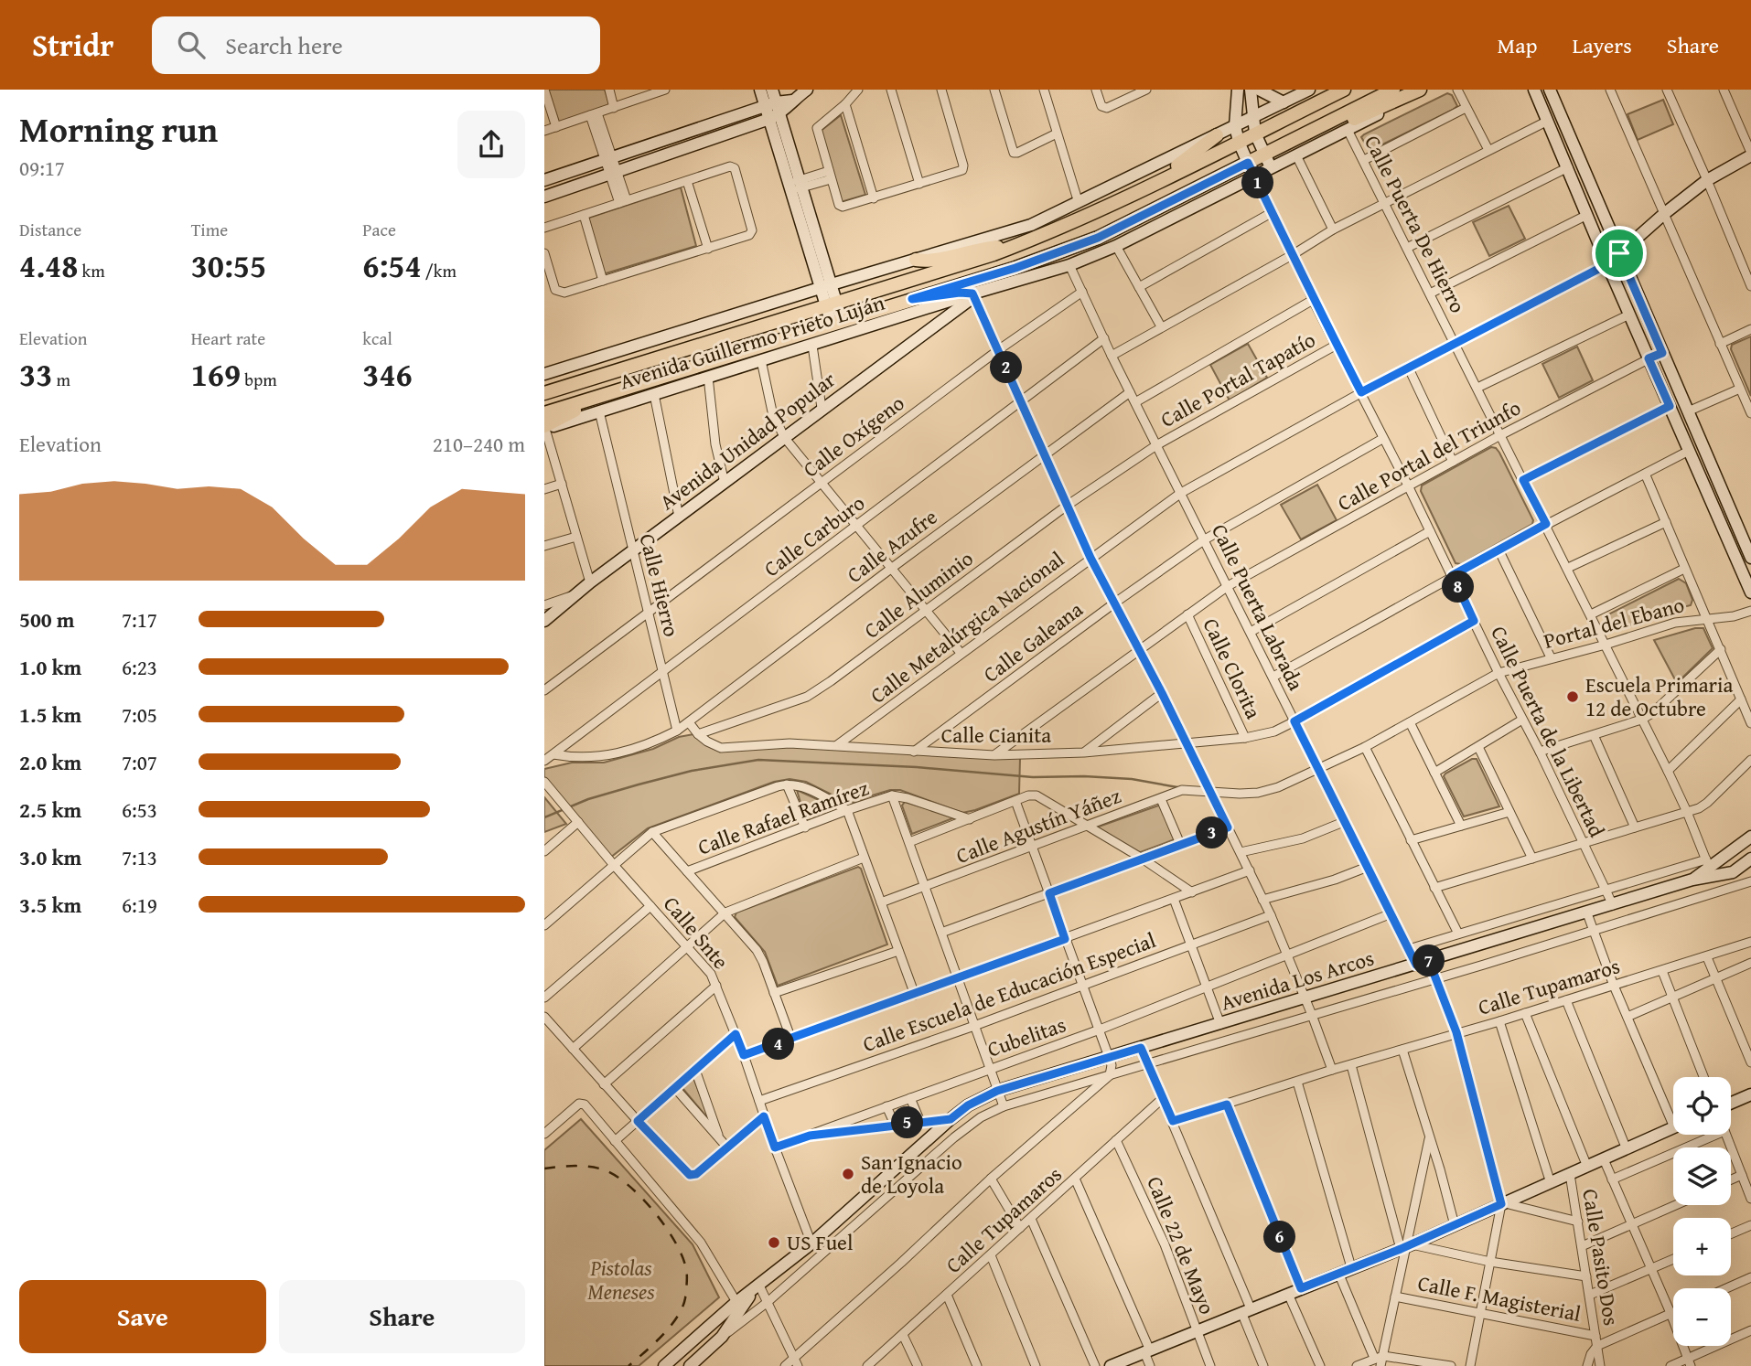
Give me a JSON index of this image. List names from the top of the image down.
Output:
{
  "streets": {
    "main road": ["Avenida Guillermo Prieto Luján"],
    "street": [
      "Calle Puerta De Hierro",
      "Calle Portal Tapatío",
      "Calle Oxígeno",
      "Avenida Unidad Popular",
      "Calle Portal del Triunfo",
      "Calle Carburo",
      "Calle Azufre",
      "Calle Hierro",
      "Calle Aluminio",
      "Calle Puerta Labrada",
      "Portal del Ebano",
      "Calle Metalúrgica Nacional",
      "Calle Galeana",
      "Calle Clorita",
      "Calle Puerta de la Libertad",
      "Calle Cianita",
      "Calle Rafael Ramírez",
      "Calle Agustín Yáñez",
      "Calle Snte",
      "Avenida Los Arcos",
      "Calle Tupamaros",
      "Calle Escuela de Educación Especial",
      "Cubelitas",
      "Calle 22 de Mayo",
      "Calle Pasito Dos",
      "Calle F. Magisterial"
    ]
  },
  "crossings": [
    ["Calle Puerta De Hierro", "Avenida Guillermo Prieto Luján"],
    ["Calle Puerta De Hierro", "Calle Portal del Triunfo"],
    ["Calle Puerta De Hierro", "Portal del Ebano"],
    ["Calle Puerta De Hierro", "Calle Metalúrgica Nacional"],
    ["Calle Puerta De Hierro", "Avenida Los Arcos"],
    ["Avenida Guillermo Prieto Luján", "Avenida Unidad Popular"],
    ["Avenida Guillermo Prieto Luján", "Calle Hierro"],
    ["Avenida Guillermo Prieto Luján", "Calle Puerta Labrada"],
    ["Avenida Guillermo Prieto Luján", "Calle Puerta de la Libertad"],
    ["Calle Portal Tapatío", "Calle Aluminio"],
    ["Calle Portal Tapatío", "Calle Puerta Labrada"],
    ["Calle Portal Tapatío", "Calle Puerta de la Libertad"],
    ["Calle Oxígeno", "Calle Hierro"],
    ["Calle Oxígeno", "Calle Puerta Labrada"],
    ["Avenida Unidad Popular", "Calle Hierro"],
    ["Calle Portal del Triunfo", "Calle Puerta Labrada"],
    ["Calle Portal del Triunfo", "Calle Clorita"],
    ["Calle Portal del Triunfo", "Calle Puerta de la Libertad"],
    ["Calle Portal del Triunfo", "Calle Cianita"],
    ["Calle Carburo", "Calle Azufre"],
    ["Calle Carburo", "Calle Hierro"],
    ["Calle Carburo", "Calle Puerta Labrada"],
    ["Calle Azufre", "Calle Hierro"],
    ["Calle Azufre", "Calle Puerta Labrada"],
    ["Calle Aluminio", "Calle Puerta Labrada"],
    ["Calle Aluminio", "Calle Cianita"],
    ["Calle Puerta Labrada", "Portal del Ebano"],
    ["Calle Puerta Labrada", "Calle Metalúrgica Nacional"],
    ["Calle Puerta Labrada", "Calle Galeana"],
    ["Calle Puerta Labrada", "Calle Cianita"],
    ["Calle Puerta Labrada", "Avenida Los Arcos"],
    ["Calle Puerta Labrada", "Cubelitas"],
    ["Portal del Ebano", "Calle Puerta de la Libertad"],
    ["Portal del Ebano", "Calle Agustín Yáñez"],
    ["Calle Metalúrgica Nacional", "Calle Puerta de la Libertad"],
    ["Calle Metalúrgica Nacional", "Calle Cianita"],
    ["Calle Galeana", "Calle Puerta de la Libertad"],
    ["Calle Galeana", "Calle Cianita"],
    ["Calle Clorita", "Calle Cianita"],
    ["Calle Puerta de la Libertad", "Calle Cianita"],
    ["Calle Puerta de la Libertad", "Avenida Los Arcos"],
    ["Calle Snte", "Avenida Los Arcos"],
    ["Calle Snte", "Calle Escuela de Educación Especial"],
    ["Calle Snte", "Cubelitas"],
    ["Calle Tupamaros", "Calle 22 de Mayo"],
    ["Calle Pasito Dos", "Calle F. Magisterial"]
  ],
  "parks": ["Pistolas Meneses"],
  "places": ["Escuela Primaria 12 de Octubre", "San Ignacio de Loyola", "US Fuel"],
  "page": {
    "header": "Stridr",
    "search": "Search here",
    "nav": ["Map", "Layers", "Share"],
    "heading": ["Morning run", "09:17"],
    "pins": [
      "1",
      "2",
      "8",
      "3",
      "7",
      "4",
      "5",
      "6"
    ],
    "stats": [
      ["Distance", "4.48 km"],
      ["Time", "30:55"],
      ["Pace", "6:54 /km"],
      ["Elevation", "33 m"],
      ["Heart rate", "169 bpm"],
      ["kcal", "346"]
    ],
    "chart": ["Elevation", "210–240 m"],
    "list": [
      {
        "name": "500 m",
        "note": "7:17"
      },
      {
        "name": "1.0 km",
        "note": "6:23"
      },
      {
        "name": "1.5 km",
        "note": "7:05"
      },
      {
        "name": "2.0 km",
        "note": "7:07"
      },
      {
        "name": "2.5 km",
        "note": "6:53"
      },
      {
        "name": "3.0 km",
        "note": "7:13"
      },
      {
        "name": "3.5 km",
        "note": "6:19"
      }
    ],
    "map_buttons": ["+", "−"],
    "buttons": ["Save", "Share"]
  }
}
